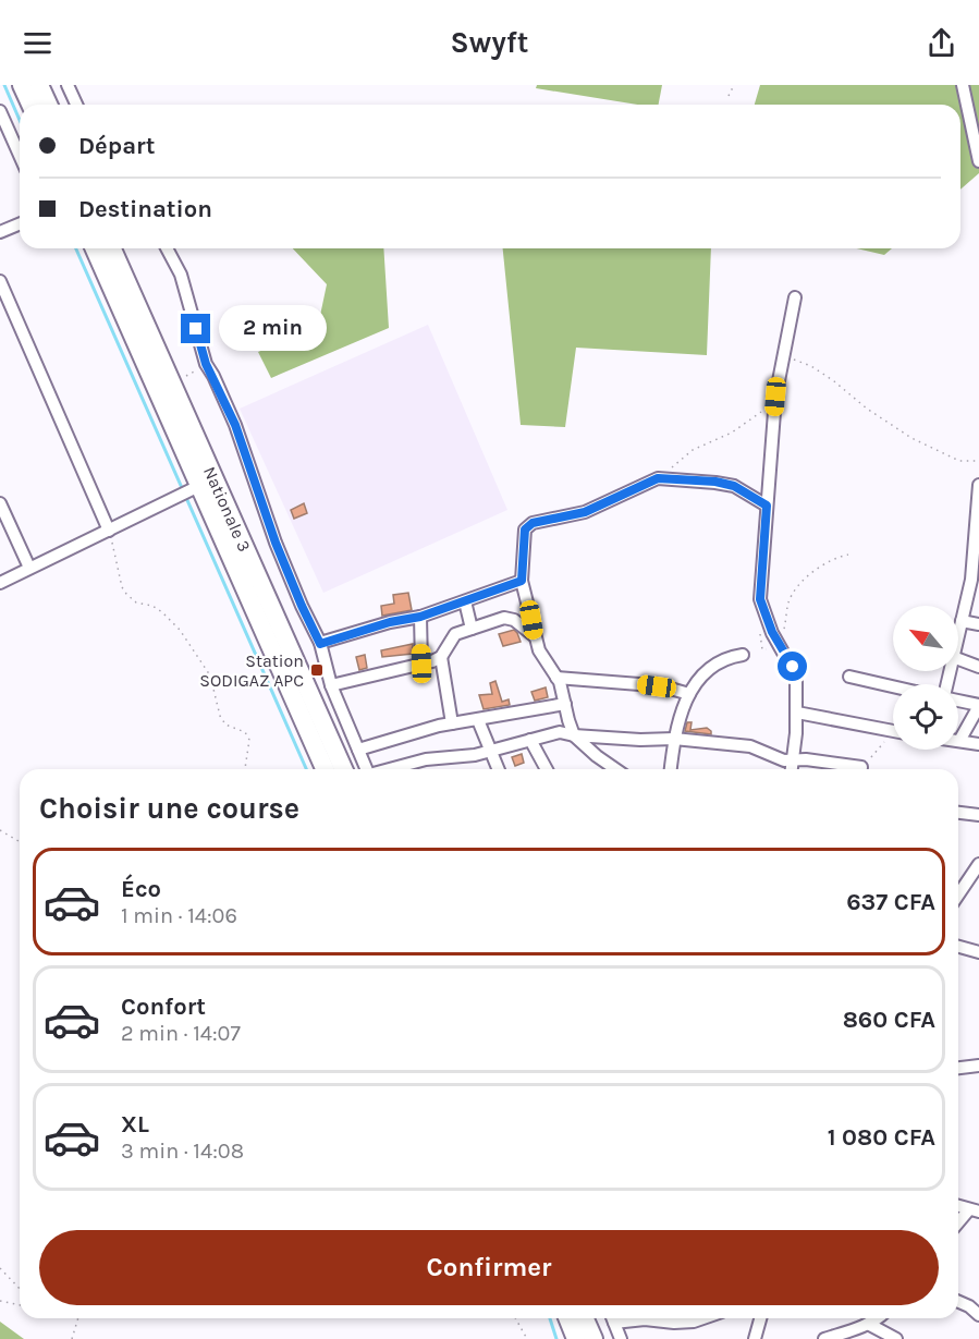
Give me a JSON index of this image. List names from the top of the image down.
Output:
{
  "streets": {
    "main road": ["Nationale 3"]
  },
  "places": {
    "transit": ["Station SODIGAZ APC"]
  },
  "north": "top left",
  "page": {
    "header": "Swyft",
    "banner": ["Départ", "Destination"],
    "bubble": "2 min",
    "heading": "Choisir une course",
    "list": [
      {
        "name": "Éco",
        "note": "1 min · 14:06",
        "value": "637 CFA"
      },
      {
        "name": "Confort",
        "note": "2 min · 14:07",
        "value": "860 CFA"
      },
      {
        "name": "XL",
        "note": "3 min · 14:08",
        "value": "1 080 CFA"
      }
    ],
    "buttons": "Confirmer"
  }
}
